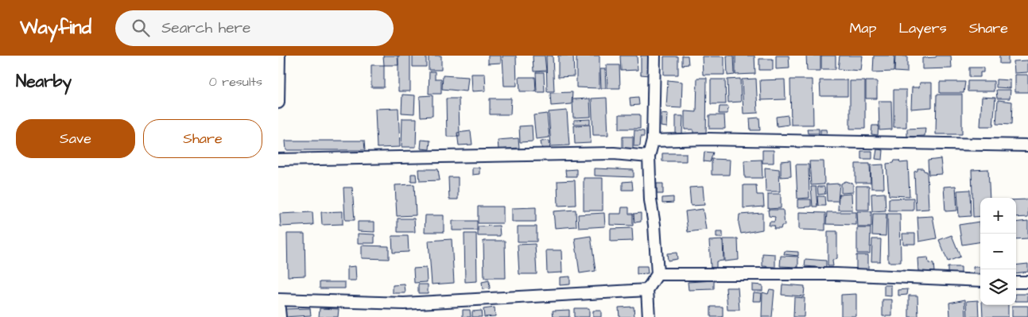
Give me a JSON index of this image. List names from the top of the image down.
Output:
{
  "page": {
    "header": "Wayfind",
    "search": "Search here",
    "nav": ["Map", "Layers", "Share"],
    "heading": ["Nearby", "0 results"],
    "buttons": ["Save", "Share"],
    "map_buttons": ["+", "−"]
  }
}
